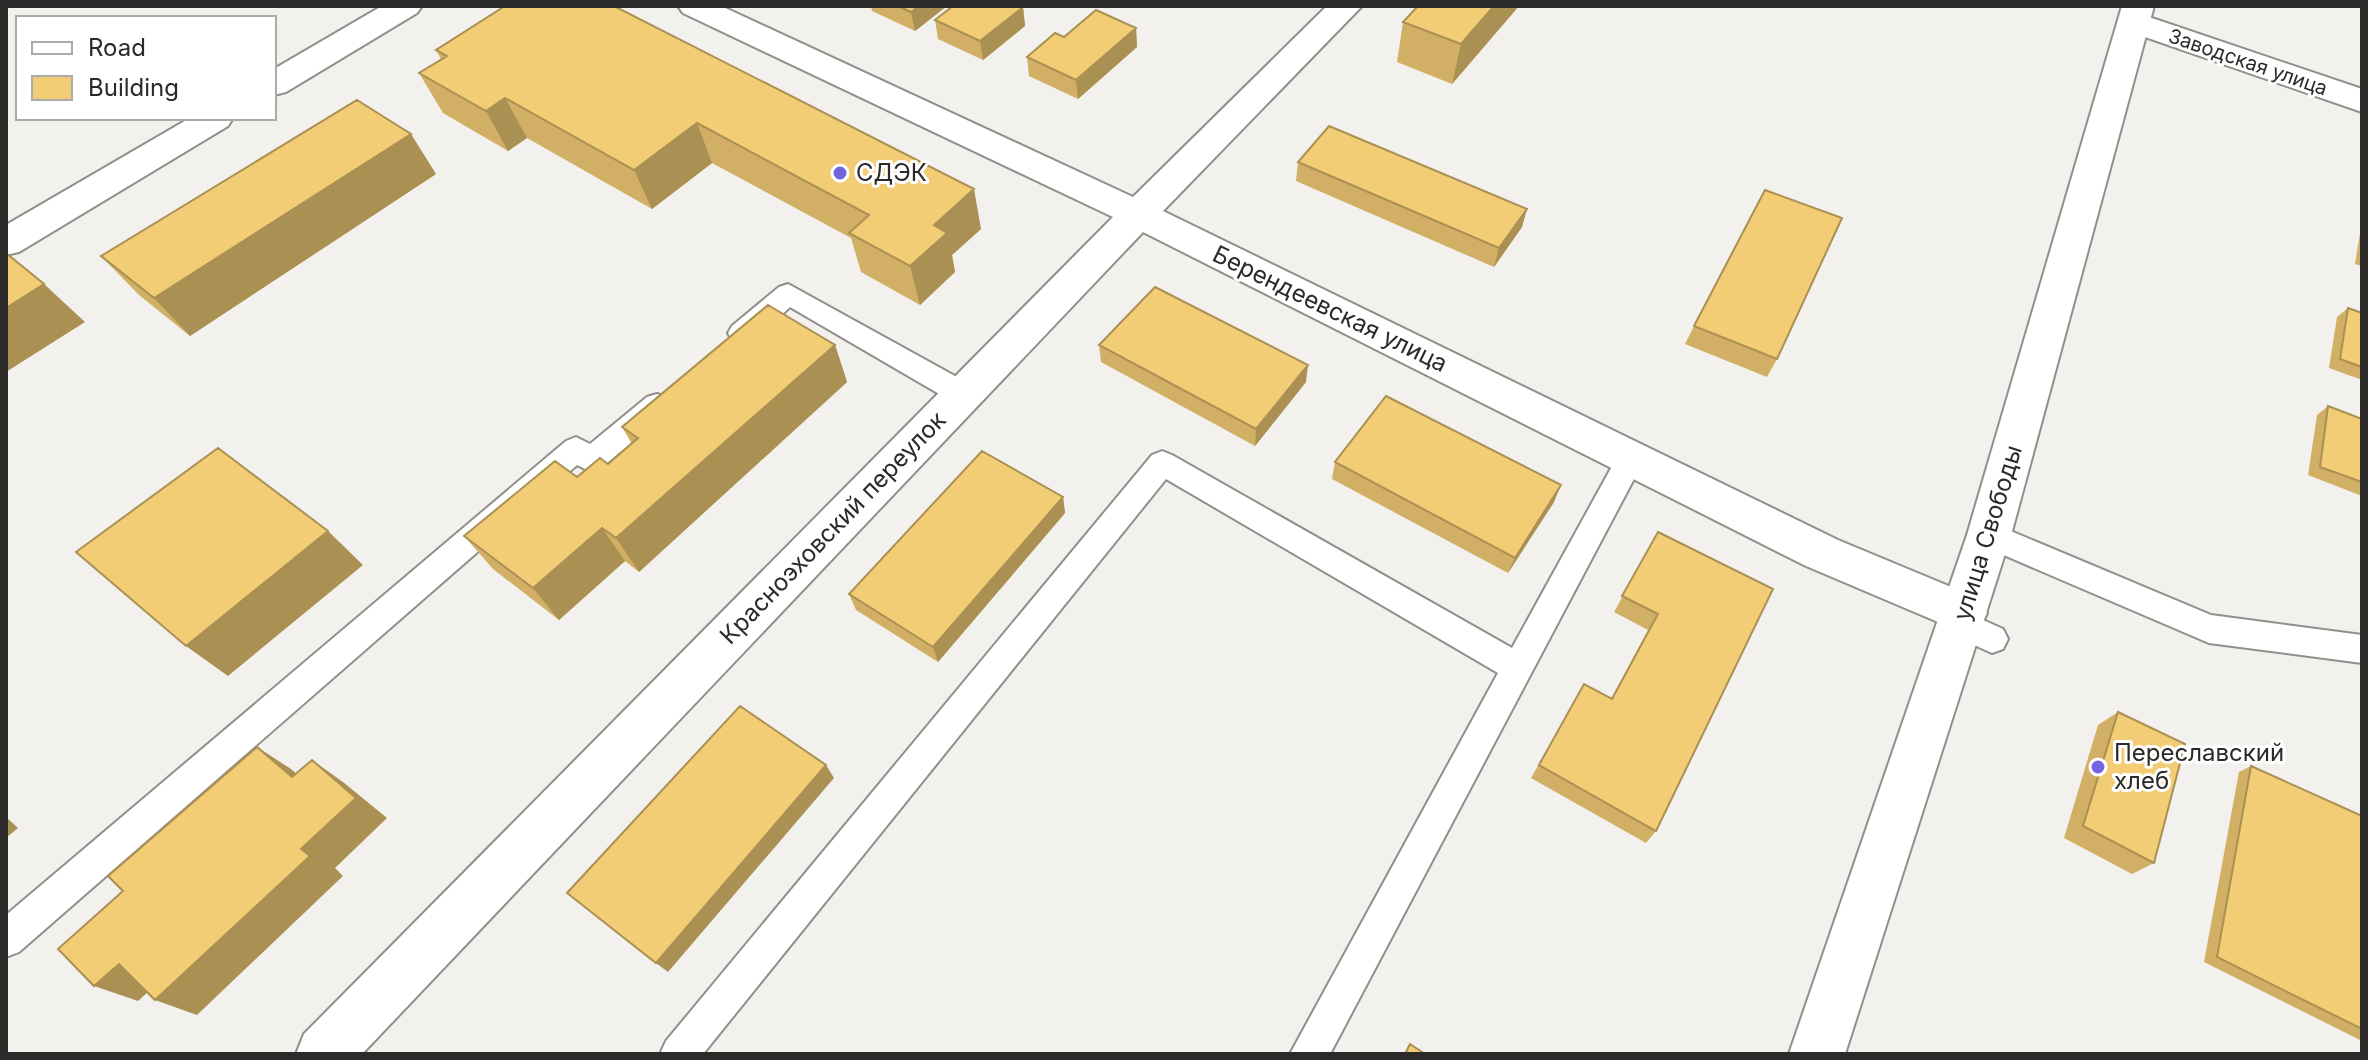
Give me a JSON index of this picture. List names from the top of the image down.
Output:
{
  "streets": {
    "street": [
      "Заводская улица",
      "Берендеевская улица",
      "Красноэховский переулок",
      "улица Свободы"
    ]
  },
  "crossings": [
    ["Заводская улица", "улица Свободы"],
    ["Берендеевская улица", "Красноэховский переулок"],
    ["Берендеевская улица", "улица Свободы"]
  ],
  "places": ["СДЭК", "Переславский хлеб"],
  "legend": ["Road", "Building"]
}
